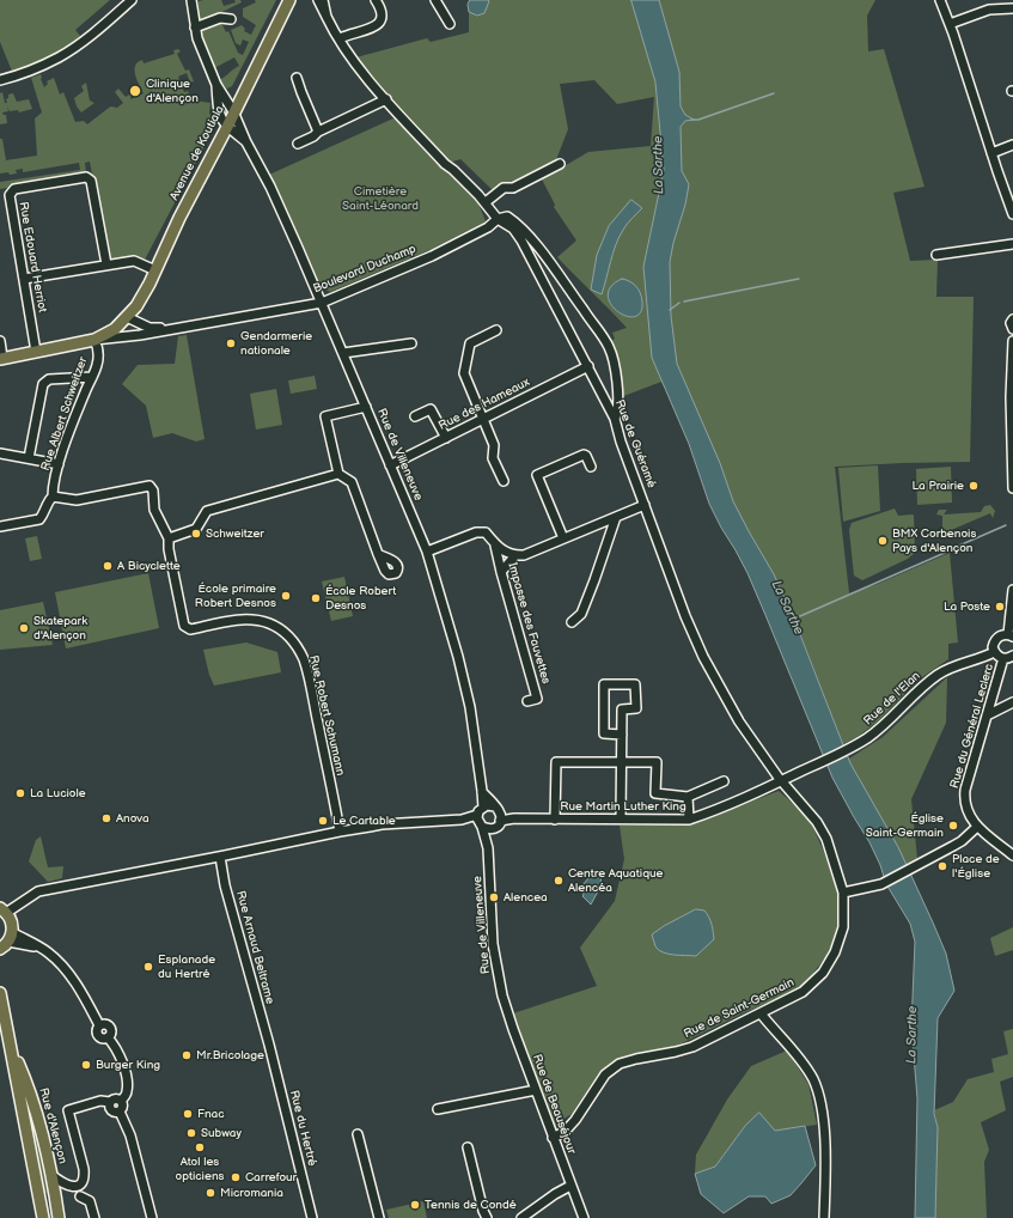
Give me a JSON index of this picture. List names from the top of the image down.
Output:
{
  "streets": {
    "main road": ["Avenue de Koutiala", "Boulevard Duchamp", "Rue d'Alençon"],
    "street": [
      "Rue Edouard Herriot",
      "Rue des Hameaux",
      "Rue Albert Schweitzer",
      "Rue de Guéramé",
      "Rue de Villeneuve",
      "Impasse des Fauvettes",
      "Rue de l'Elan",
      "Rue Robert Schumann",
      "Rue du Général Leclerc",
      "Rue Martin Luther King",
      "Rue Arnaud Beltrame",
      "Rue de Saint-Germain",
      "Rue de Beauséjour",
      "Rue du Hertré"
    ]
  },
  "crossings": [
    ["Avenue de Koutiala", "Boulevard Duchamp"],
    ["Rue Edouard Herriot", "Boulevard Duchamp"],
    ["Boulevard Duchamp", "Rue Albert Schweitzer"],
    ["Boulevard Duchamp", "Rue de Guéramé"],
    ["Boulevard Duchamp", "Rue de Villeneuve"],
    ["Rue des Hameaux", "Rue de Guéramé"],
    ["Rue des Hameaux", "Rue de Villeneuve"],
    ["Rue de Guéramé", "Rue de l'Elan"],
    ["Rue de Guéramé", "Rue Martin Luther King"],
    ["Rue de Guéramé", "Rue de Saint-Germain"],
    ["Rue de Villeneuve", "Rue de Beauséjour"],
    ["Rue de l'Elan", "Rue Martin Luther King"],
    ["Rue de l'Elan", "Rue de Saint-Germain"],
    ["Rue Martin Luther King", "Rue de Saint-Germain"],
    ["Rue Arnaud Beltrame", "Rue du Hertré"],
    ["Rue de Saint-Germain", "Rue de Beauséjour"]
  ],
  "water": ["La Sarthe"],
  "parks": ["Cimetière Saint-Léonard"],
  "places": [
    "Clinique d'Alençon",
    "Gendarmerie nationale",
    "La Prairie",
    "Schweitzer",
    "BMX Corbenois Pays d'Alençon",
    "A Bicyclette",
    "École primaire Robert Desnos",
    "École Robert Desnos",
    "La Poste",
    "Skatepark d'Alençon",
    "La Luciole",
    "Anova",
    "Le Cartable",
    "Église Saint-Germain",
    "Place de l'Église",
    "Centre Aquatique Alencéa",
    "Alencea",
    "Esplanade du Hertré",
    "Mr.Bricolage",
    "Burger King",
    "Fnac",
    "Subway",
    "Atol les opticiens",
    "Carrefour",
    "Micromania",
    "Tennis de Condé"
  ]
}
